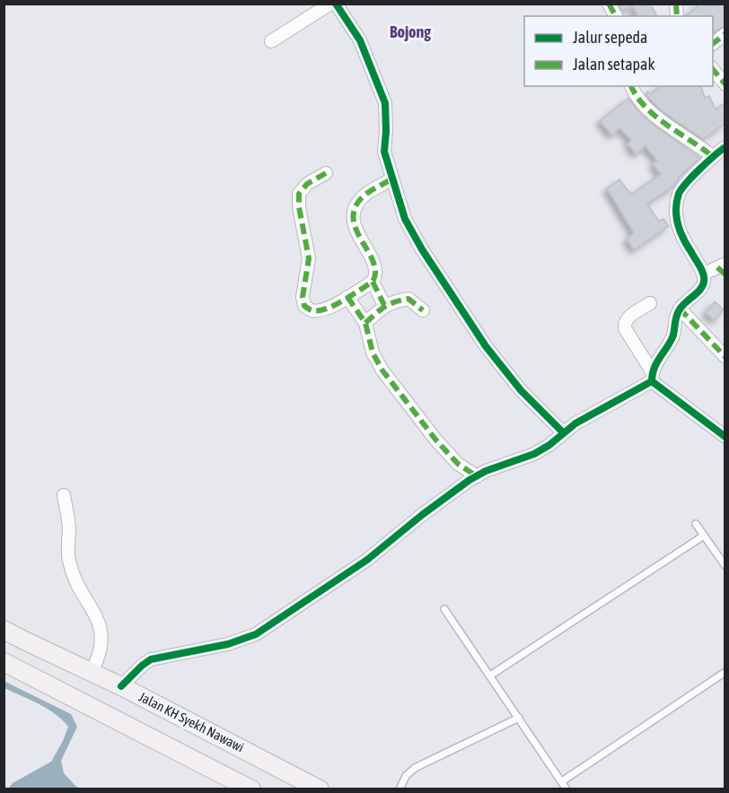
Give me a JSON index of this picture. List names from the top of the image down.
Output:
{
  "streets": {
    "main road": ["Jalan KH Syekh Nawawi"]
  },
  "districts": ["Bojong"],
  "legend": ["Jalur sepeda", "Jalan setapak"]
}
